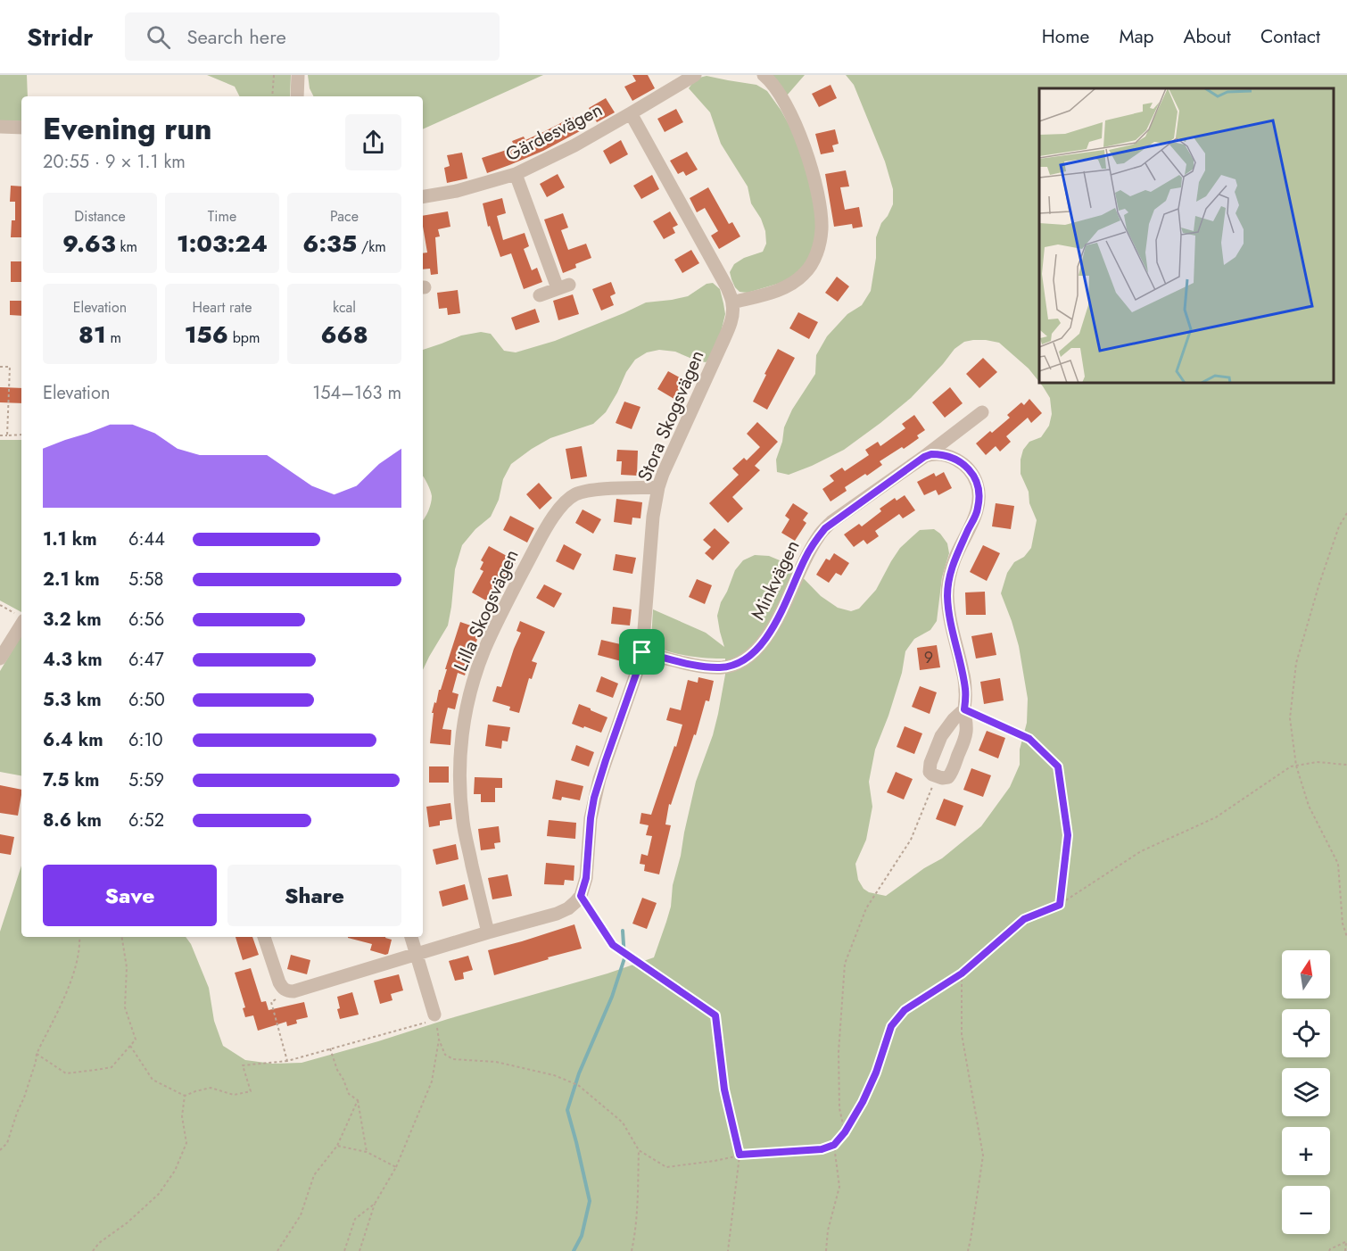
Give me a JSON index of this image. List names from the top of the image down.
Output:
{
  "streets": {
    "street": [
      "Gärdesvägen",
      "Stora Skogsvägen",
      "Minkvägen",
      "Lilla Skogsvägen"
    ]
  },
  "crossings": [
    ["Stora Skogsvägen", "Minkvägen"],
    ["Stora Skogsvägen", "Lilla Skogsvägen"]
  ],
  "house_numbers": ["9"],
  "north": "top",
  "page": {
    "header": "Stridr",
    "search": "Search here",
    "nav": [
      "Home",
      "Map",
      "About",
      "Contact"
    ],
    "heading": ["Evening run", "20:55 · 9 × 1.1 km"],
    "stats": [
      ["Distance", "9.63 km"],
      ["Time", "1:03:24"],
      ["Pace", "6:35 /km"],
      ["Elevation", "81 m"],
      ["Heart rate", "156 bpm"],
      ["kcal", "668"]
    ],
    "chart": ["Elevation", "154–163 m"],
    "list": [
      {
        "name": "1.1 km",
        "note": "6:44"
      },
      {
        "name": "2.1 km",
        "note": "5:58"
      },
      {
        "name": "3.2 km",
        "note": "6:56"
      },
      {
        "name": "4.3 km",
        "note": "6:47"
      },
      {
        "name": "5.3 km",
        "note": "6:50"
      },
      {
        "name": "6.4 km",
        "note": "6:10"
      },
      {
        "name": "7.5 km",
        "note": "5:59"
      },
      {
        "name": "8.6 km",
        "note": "6:52"
      }
    ],
    "buttons": ["Save", "Share"],
    "map_buttons": ["+", "−"]
  }
}
